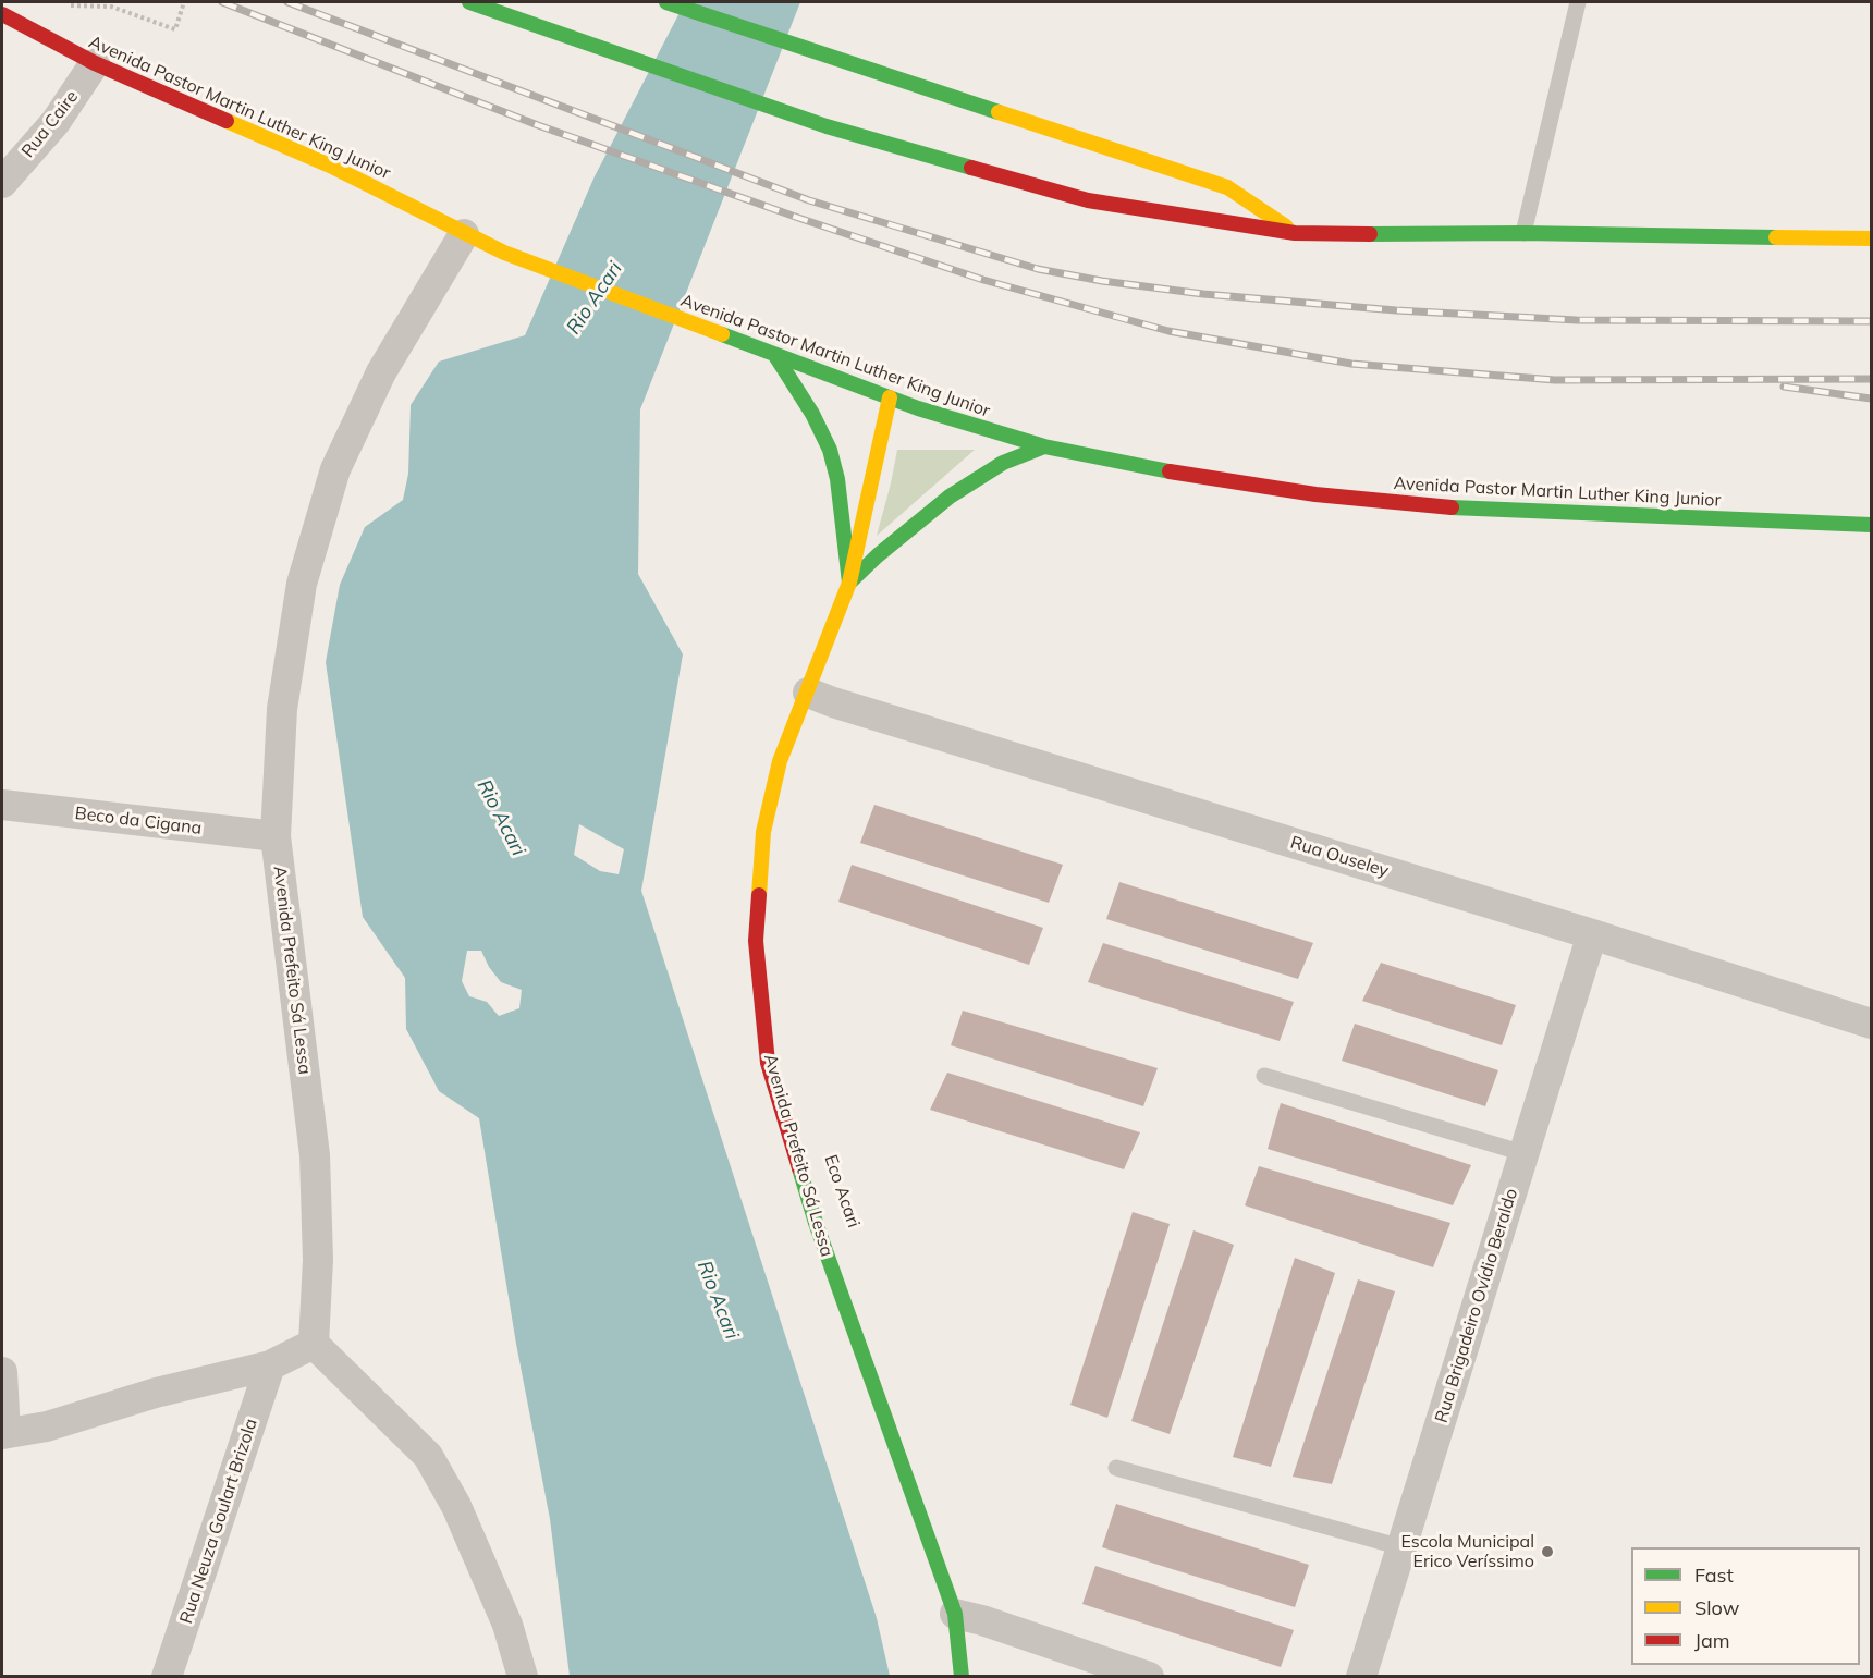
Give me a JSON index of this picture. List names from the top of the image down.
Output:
{
  "streets": {
    "main road": ["Avenida Pastor Martin Luther King Junior", "Avenida Prefeito Sá Lessa"],
    "street": [
      "Rua Caire",
      "Beco da Cigana",
      "Rua Ouseley",
      "Rua Brigadeiro Ovídio Beraldo",
      "Rua Neuza Goulart Brizola"
    ]
  },
  "crossings": [
    ["Avenida Pastor Martin Luther King Junior", "Rua Caire"],
    ["Avenida Pastor Martin Luther King Junior", "Avenida Prefeito Sá Lessa"],
    ["Beco da Cigana", "Avenida Prefeito Sá Lessa"],
    ["Rua Ouseley", "Avenida Prefeito Sá Lessa"],
    ["Rua Ouseley", "Rua Brigadeiro Ovídio Beraldo"]
  ],
  "water": ["Rio Acari"],
  "places": ["Escola Municipal Erico Veríssimo"],
  "legend": ["Fast", "Slow", "Jam"]
}
